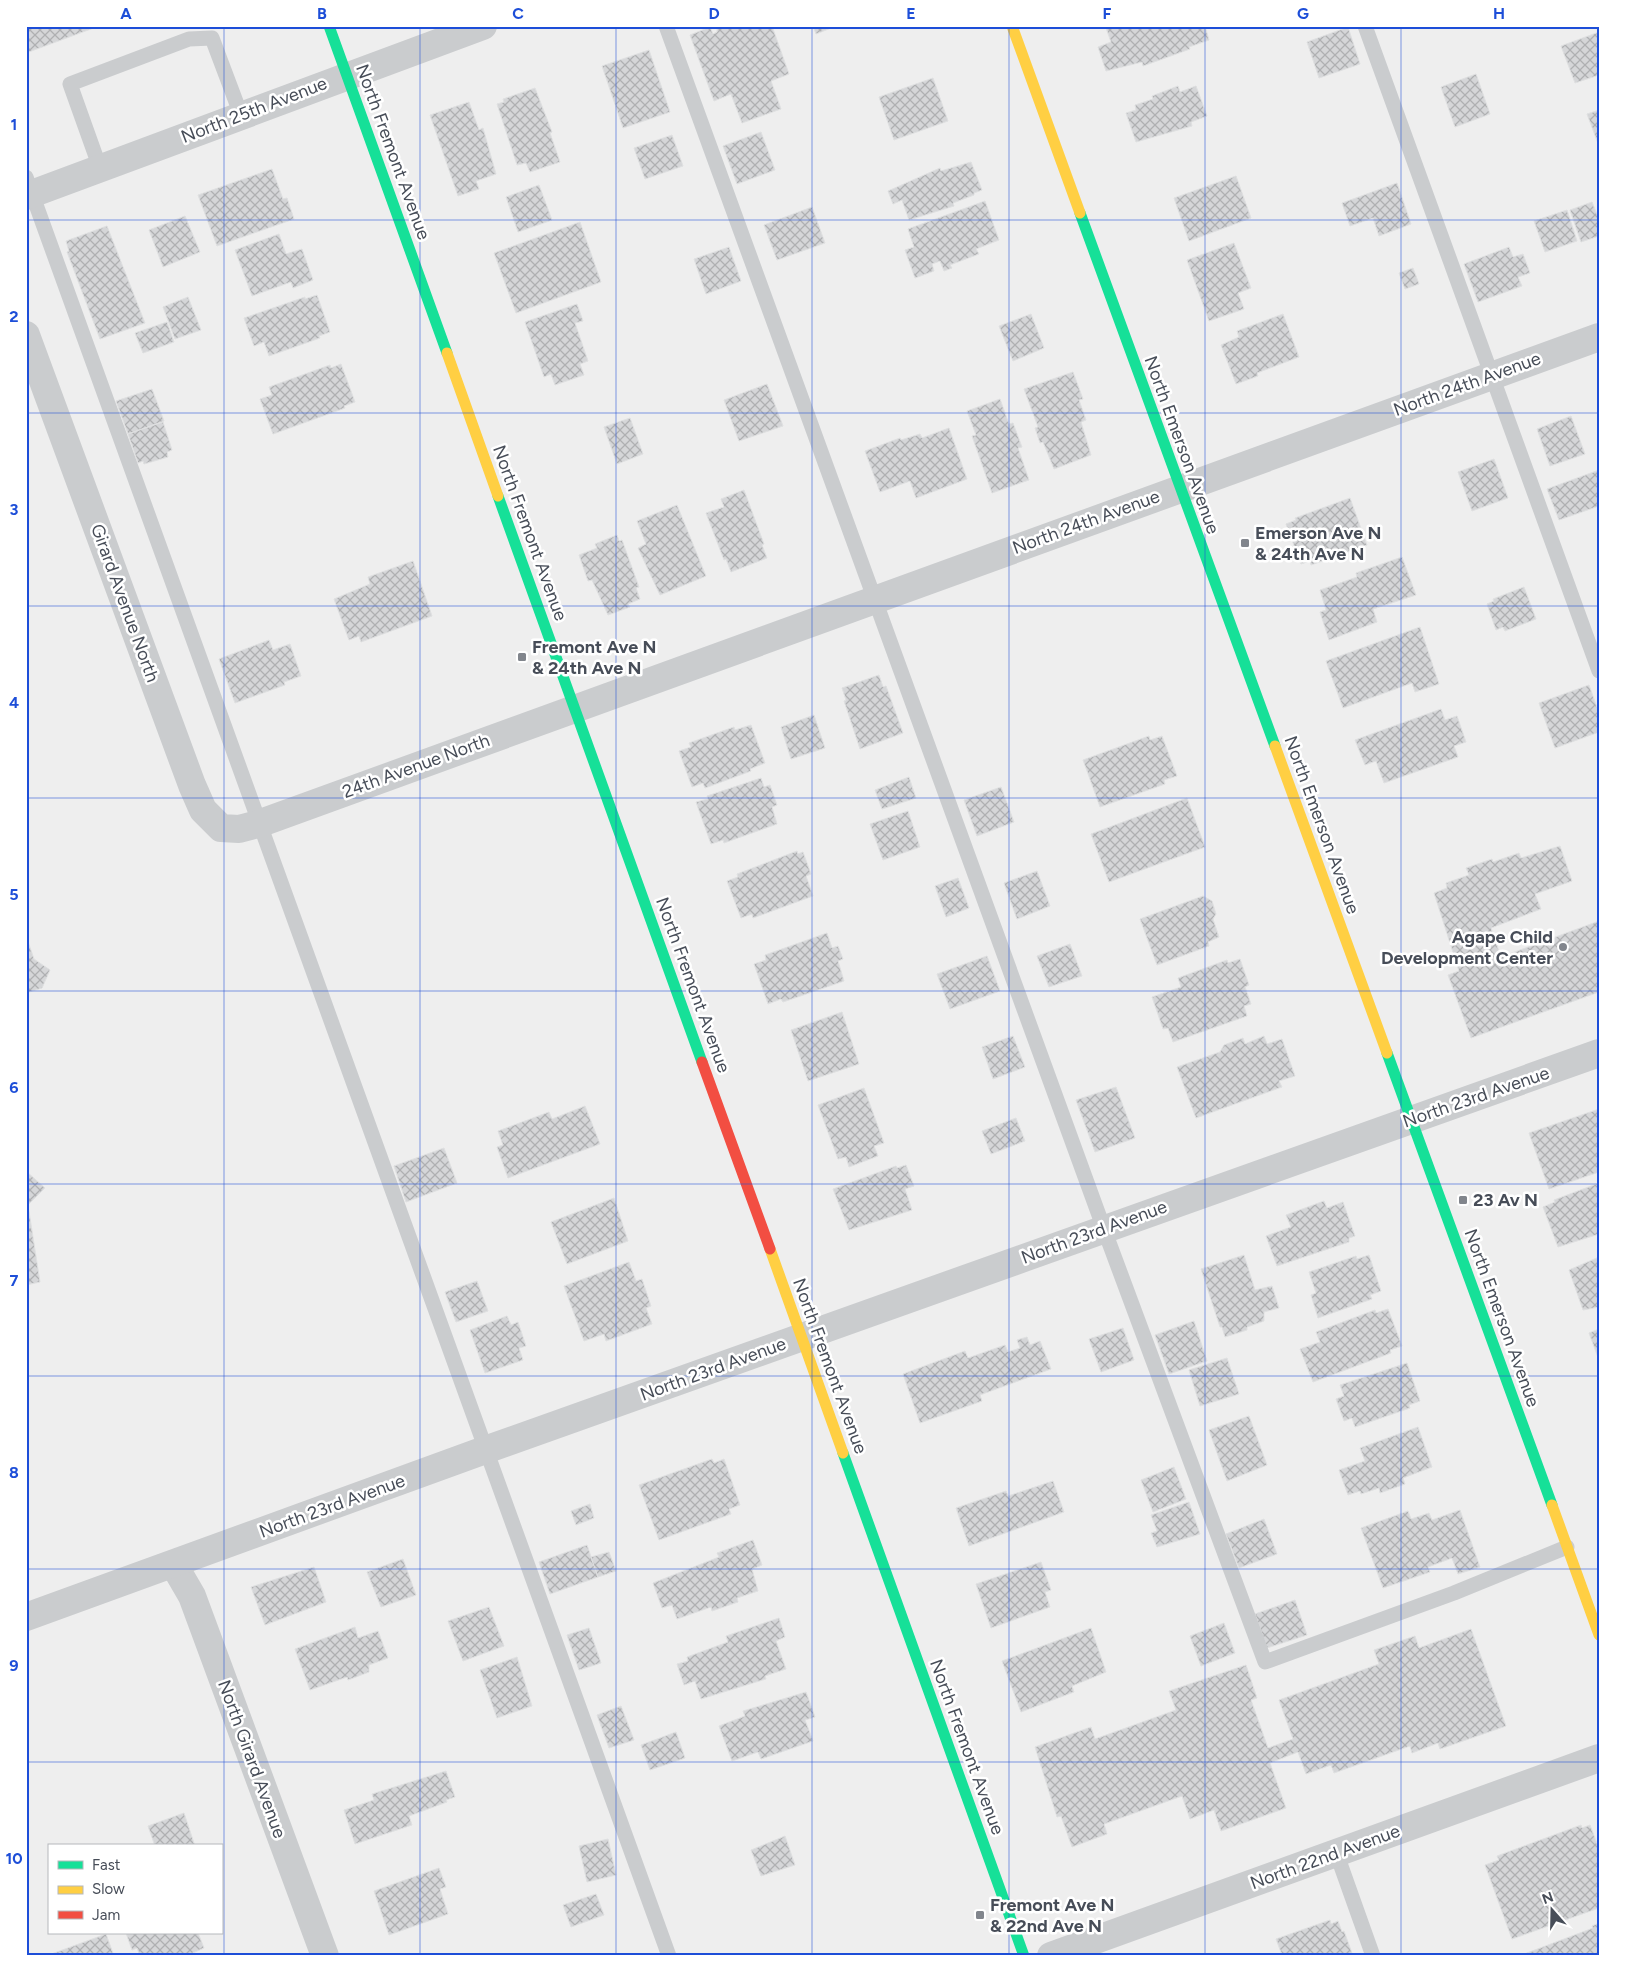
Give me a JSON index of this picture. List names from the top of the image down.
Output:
{
  "streets": {
    "street": [
      "North 25th Avenue",
      "North Fremont Avenue",
      "North 24th Avenue",
      "North Emerson Avenue",
      "Girard Avenue North",
      "24th Avenue North",
      "North 23rd Avenue",
      "North Girard Avenue",
      "North 22nd Avenue"
    ]
  },
  "crossings": [
    ["North 25th Avenue", "North Fremont Avenue"],
    ["North Fremont Avenue", "North 24th Avenue"],
    ["North Fremont Avenue", "24th Avenue North"],
    ["North Fremont Avenue", "North 23rd Avenue"],
    ["North 24th Avenue", "North Emerson Avenue"],
    ["North 24th Avenue", "24th Avenue North"],
    ["North Emerson Avenue", "North 23rd Avenue"],
    ["Girard Avenue North", "24th Avenue North"],
    ["North 23rd Avenue", "North Girard Avenue"]
  ],
  "places": {
    "transit": [
      "Emerson Ave N & 24th Ave N",
      "Fremont Ave N & 24th Ave N",
      "23 Av N",
      "Fremont Ave N & 22nd Ave N"
    ],
    "other": ["Agape Child Development Center"]
  },
  "legend": ["Fast", "Slow", "Jam"],
  "north": "top",
  "grid": {
    "columns": [
      "A",
      "B",
      "C",
      "D",
      "E",
      "F",
      "G",
      "H"
    ],
    "rows": [
      "1",
      "2",
      "3",
      "4",
      "5",
      "6",
      "7",
      "8",
      "9",
      "10"
    ]
  }
}
